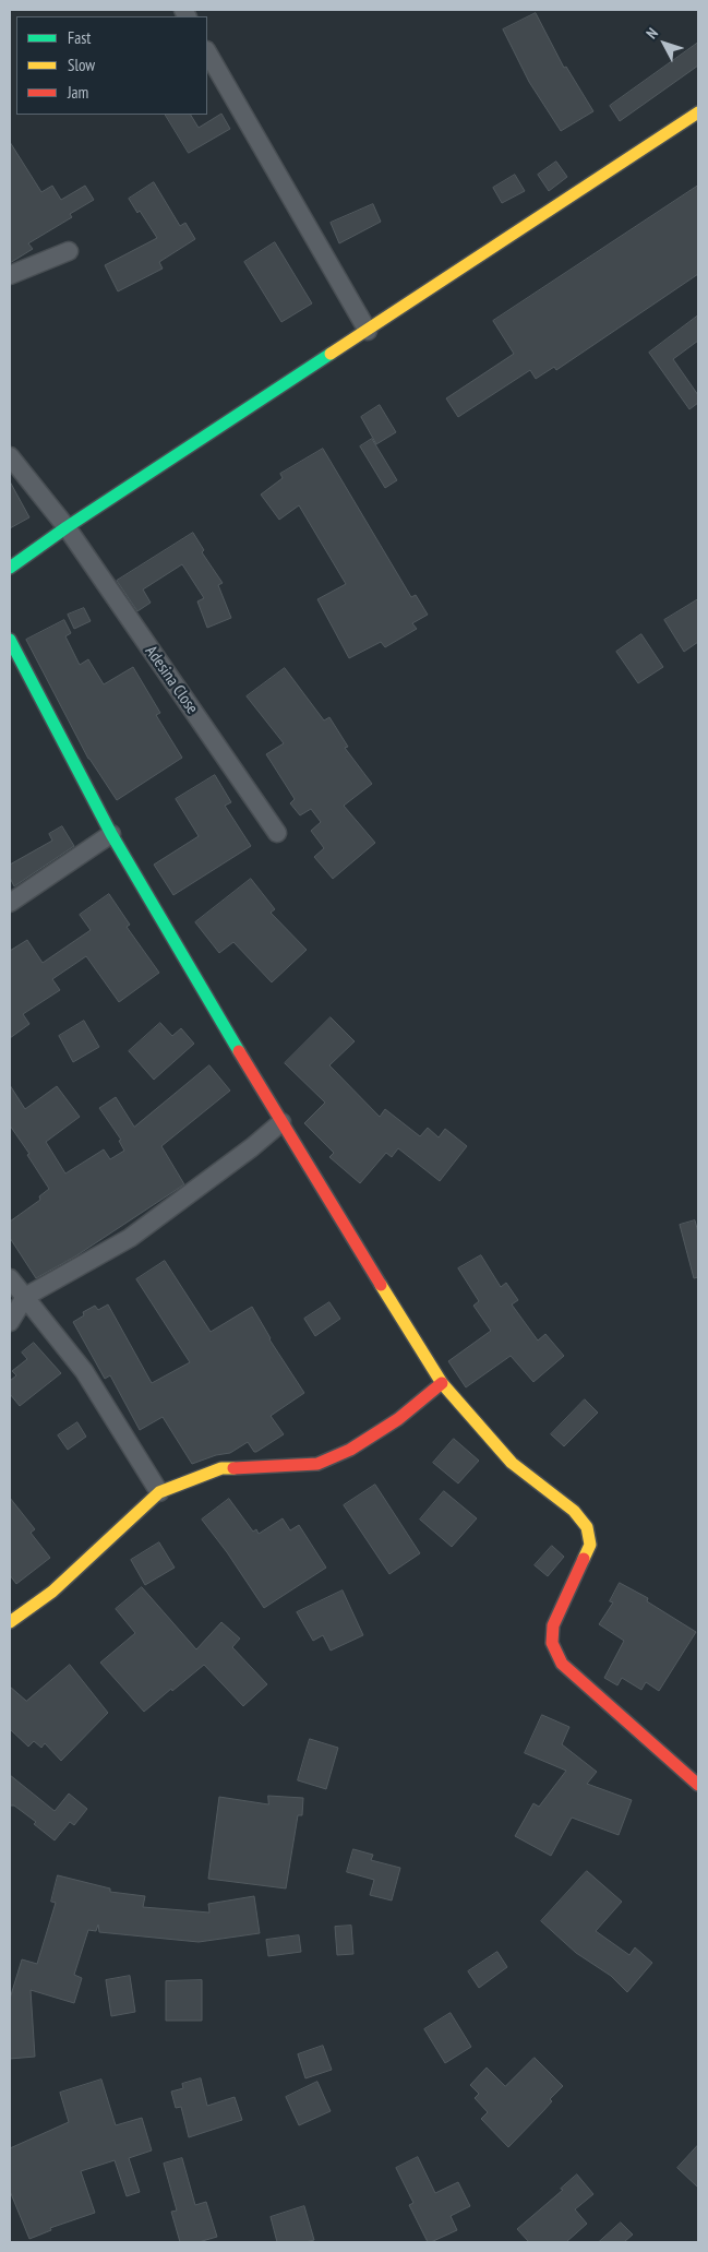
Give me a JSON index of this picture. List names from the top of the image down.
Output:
{
  "streets": {
    "street": ["Adesina Close"]
  },
  "legend": ["Fast", "Slow", "Jam"],
  "north": "top left"
}
